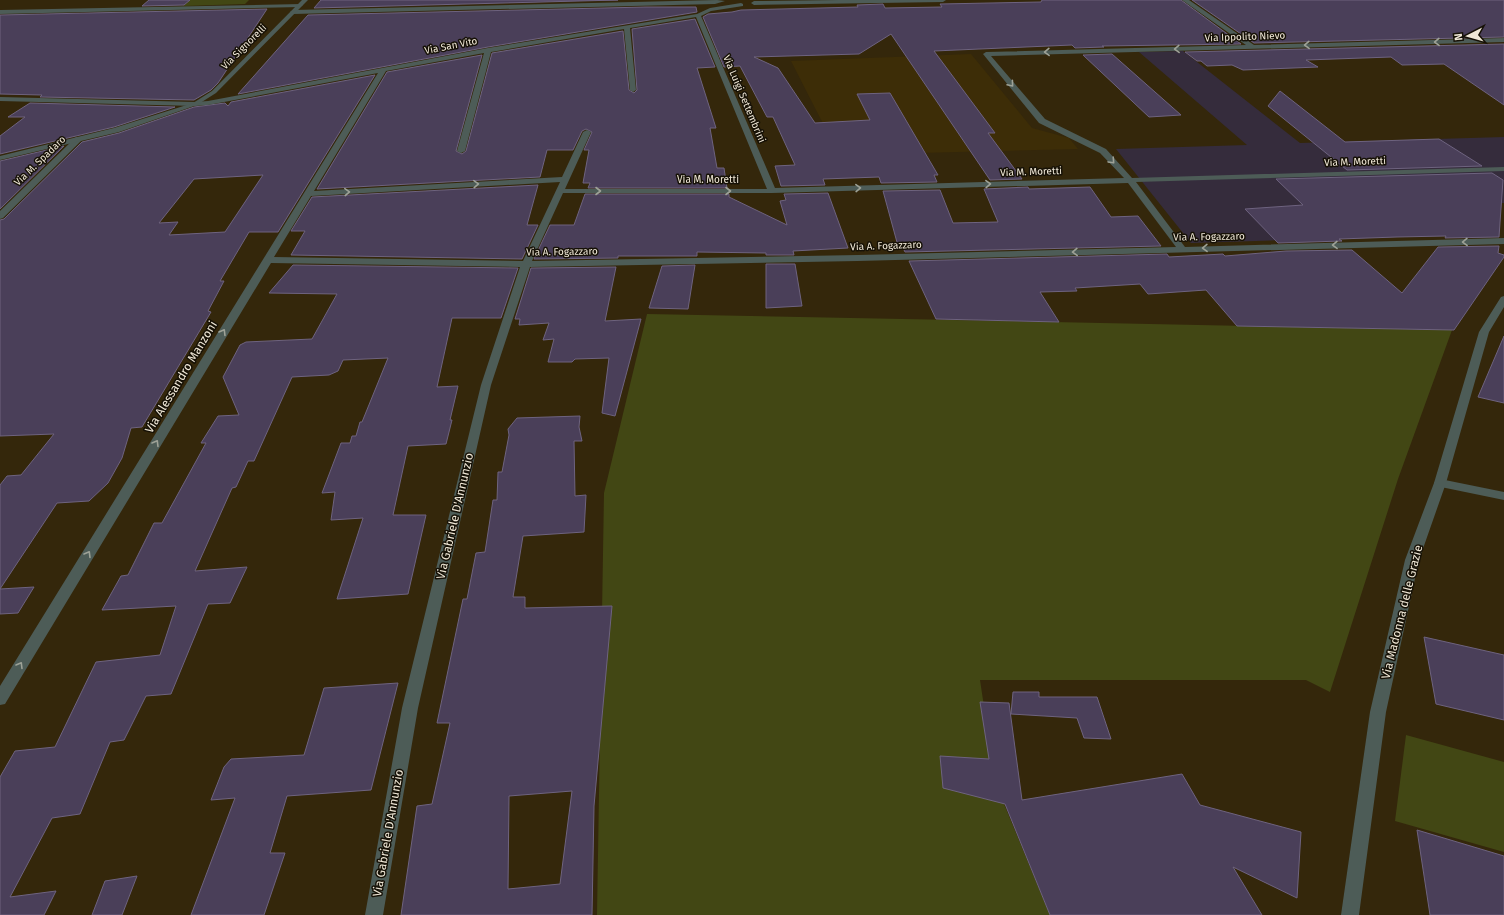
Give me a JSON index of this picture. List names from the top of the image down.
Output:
{
  "streets": {
    "street": [
      "Via Ippolito Nievo",
      "Via San Vito",
      "Via Signorelli",
      "Via Luigi Settembrini",
      "Via M. Spadaro",
      "Via M. Moretti",
      "Via A. Fogazzaro",
      "Via Alessandro Manzoni",
      "Via Gabriele D'Annunzio",
      "Via Madonna delle Grazie"
    ]
  },
  "crossings": [
    ["Via Ippolito Nievo", "Via M. Moretti"],
    ["Via San Vito", "Via Signorelli"],
    ["Via San Vito", "Via Luigi Settembrini"],
    ["Via San Vito", "Via Alessandro Manzoni"],
    ["Via Luigi Settembrini", "Via M. Moretti"],
    ["Via M. Moretti", "Via Alessandro Manzoni"],
    ["Via M. Moretti", "Via Gabriele D'Annunzio"],
    ["Via A. Fogazzaro", "Via Alessandro Manzoni"],
    ["Via A. Fogazzaro", "Via Gabriele D'Annunzio"]
  ],
  "one_way": ["Via M. Moretti", "Via A. Fogazzaro", "Via Alessandro Manzoni"],
  "north": "left"
}
